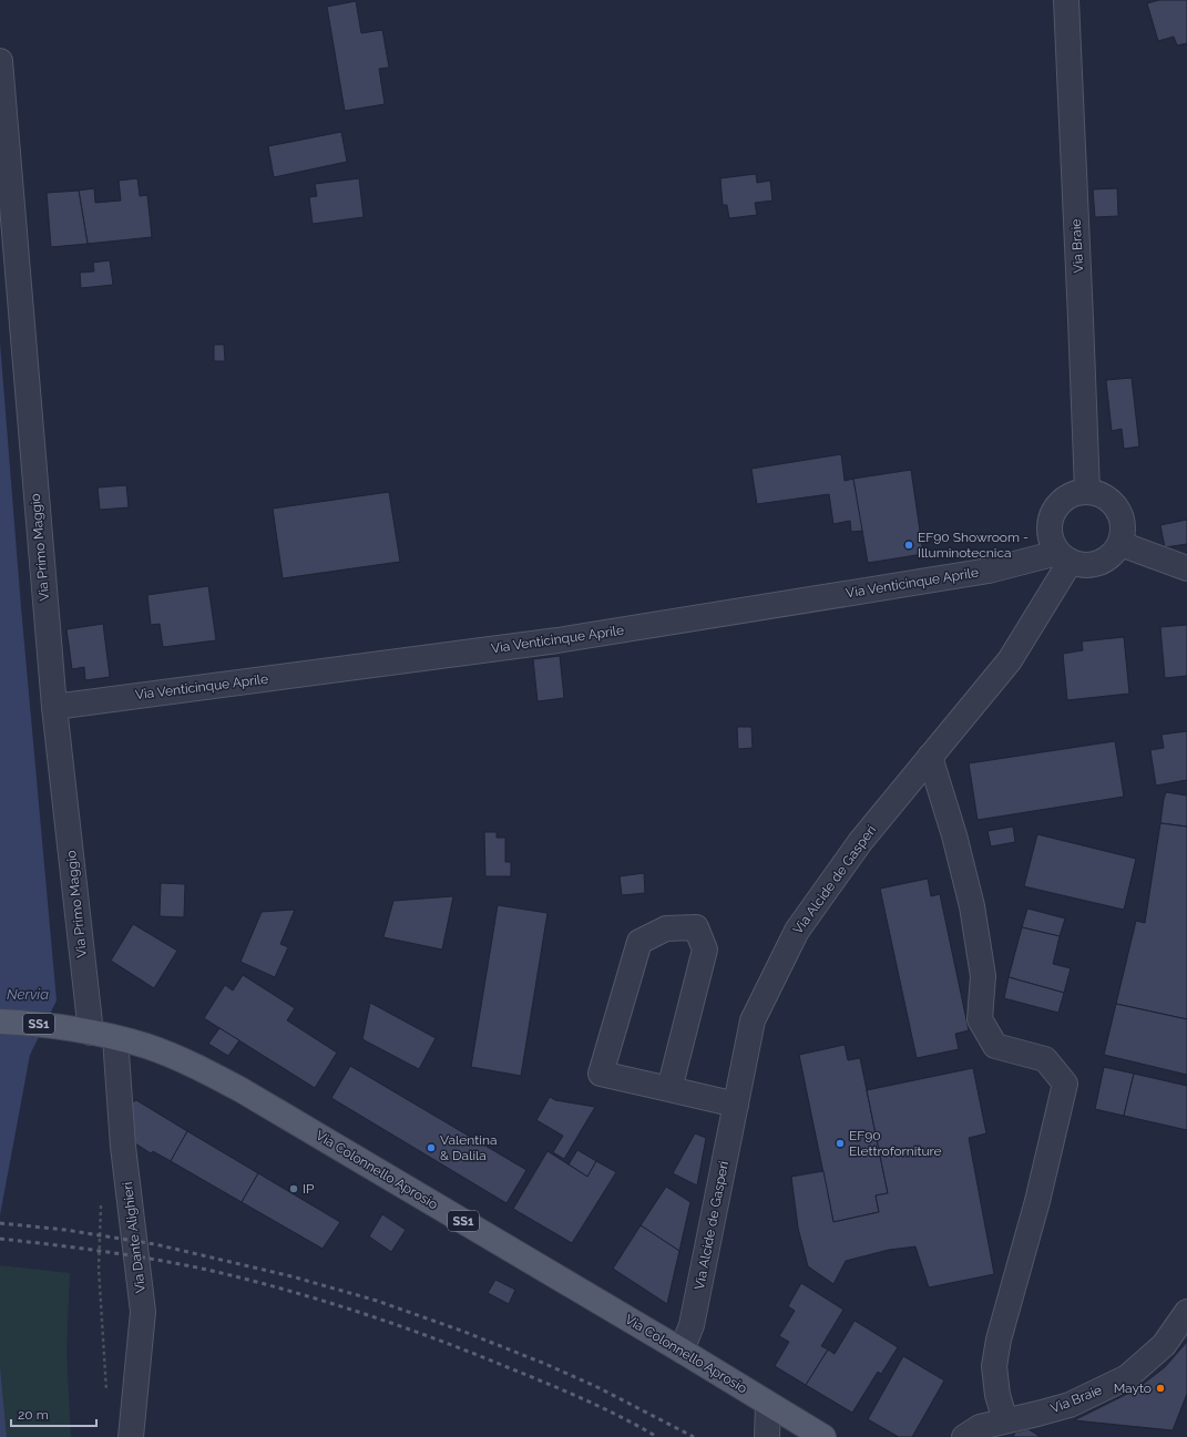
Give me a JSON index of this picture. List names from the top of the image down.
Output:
{
  "streets": {
    "main road": ["SS1", "Via Colonnello Aprosio"],
    "street": [
      "Via Braie",
      "Via Primo Maggio",
      "Via Venticinque Aprile",
      "Via Alcide de Gasperi",
      "Via Dante Alighieri"
    ]
  },
  "crossings": [
    ["Via Braie", "Via Venticinque Aprile"],
    ["Via Braie", "Via Alcide de Gasperi"],
    ["Via Primo Maggio", "Via Venticinque Aprile"],
    ["Via Primo Maggio", "SS1"],
    ["Via Primo Maggio", "Via Colonnello Aprosio"],
    ["Via Venticinque Aprile", "Via Alcide de Gasperi"],
    ["Via Alcide de Gasperi", "Via Colonnello Aprosio"],
    ["SS1", "Via Colonnello Aprosio"],
    ["Via Colonnello Aprosio", "Via Dante Alighieri"]
  ],
  "water": ["Nervia"],
  "places": [
    "EF90 Showroom - Illuminotecnica",
    "EF90 Elettroforniture",
    "Valentina & Dalila",
    "IP",
    "Mayto"
  ],
  "scale_bar": "20 m"
}
